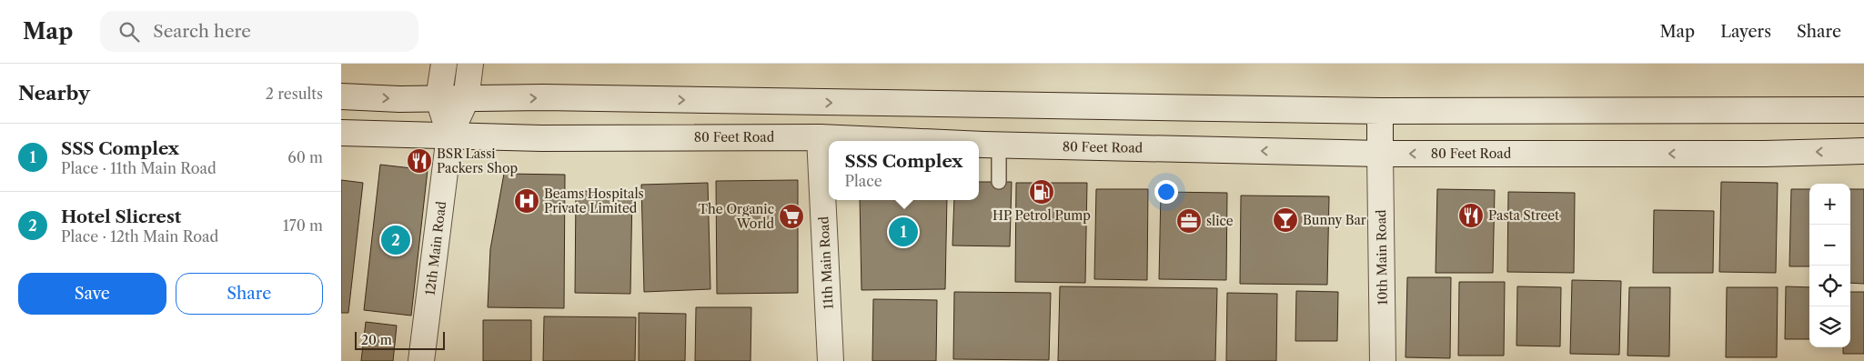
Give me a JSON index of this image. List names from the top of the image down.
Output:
{
  "streets": {
    "main road": [
      "80 Feet Road",
      "12th Main Road",
      "10th Main Road",
      "11th Main Road"
    ]
  },
  "crossings": [
    ["80 Feet Road", "12th Main Road"],
    ["80 Feet Road", "10th Main Road"],
    ["80 Feet Road", "11th Main Road"]
  ],
  "places": {
    "restaurant": ["BSR Lassi Packers Shop", "Pasta Street"],
    "fuel station": ["HP Petrol Pump"],
    "hospital": ["Beams Hospitals Private Limited"],
    "supermarket": ["The Organic World"],
    "bar": ["Bunny Bar"],
    "office": ["slice"]
  },
  "scale_bar": "20 m",
  "page": {
    "header": "Map",
    "search": "Search here",
    "nav": ["Map", "Layers", "Share"],
    "heading": ["Nearby", "2 results"],
    "list": [
      {
        "mark": "1",
        "name": "SSS Complex",
        "note": "Place · 11th Main Road",
        "value": "60 m"
      },
      {
        "mark": "2",
        "name": "Hotel Slicrest",
        "note": "Place · 12th Main Road",
        "value": "170 m"
      }
    ],
    "popup": ["SSS Complex", "Place"],
    "map_buttons": ["+", "−"],
    "pins": ["1", "2"],
    "buttons": ["Save", "Share"],
    "scale": "20 m"
  }
}
